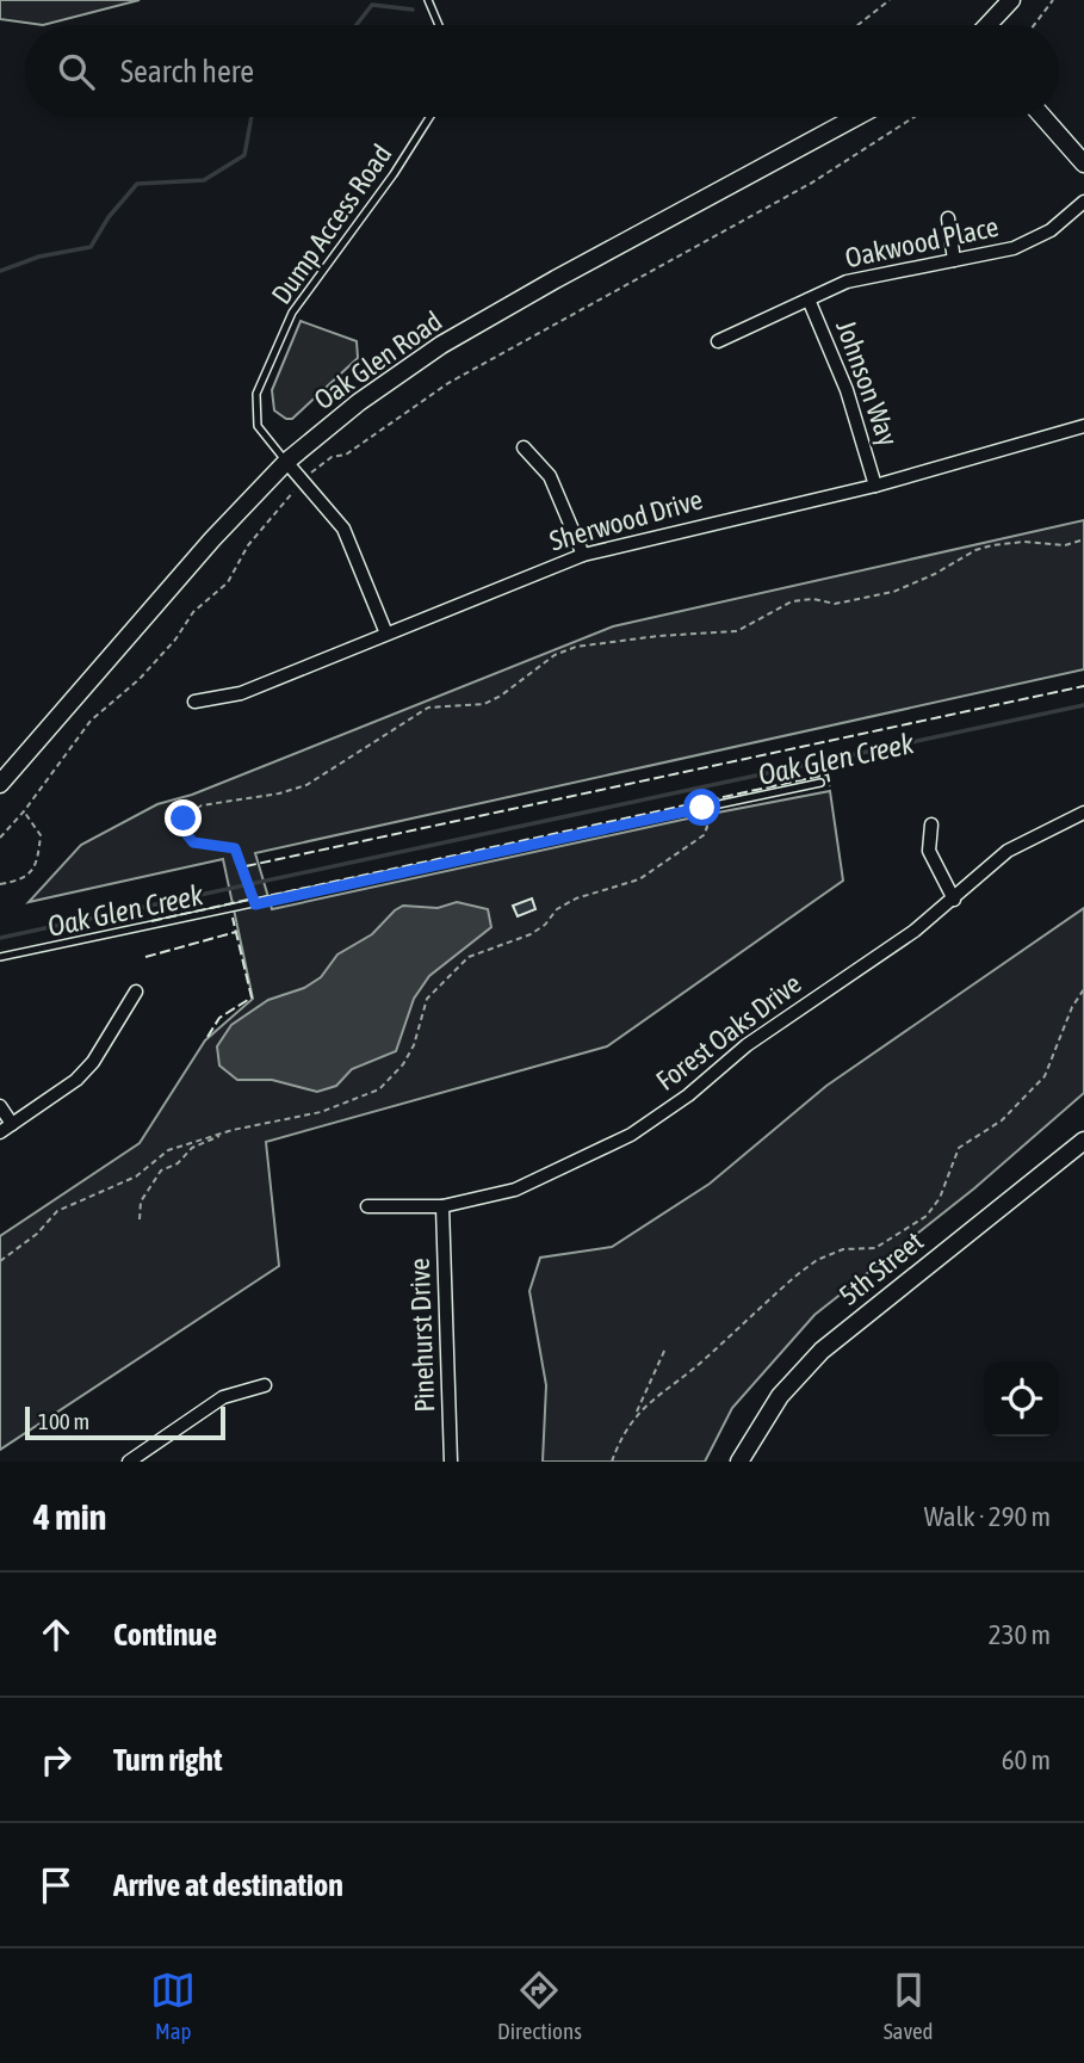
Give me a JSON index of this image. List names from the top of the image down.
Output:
{
  "streets": {
    "main road": ["Oak Glen Road", "5th Street"],
    "street": [
      "Oakwood Place",
      "Johnson Way",
      "Sherwood Drive",
      "Forest Oaks Drive",
      "Pinehurst Drive"
    ],
    "lane": ["Dump Access Road"]
  },
  "crossings": [
    ["Dump Access Road", "Oak Glen Road"],
    ["Oakwood Place", "Johnson Way"],
    ["Johnson Way", "Sherwood Drive"],
    ["Forest Oaks Drive", "Pinehurst Drive"]
  ],
  "water": ["Oak Glen Creek"],
  "scale_bar": "100 m",
  "page": {
    "search": "Search here",
    "scale": "100 m",
    "heading": ["4 min", "Walk · 290 m"],
    "list": [
      ["Continue", "230 m"],
      ["Turn right", "60 m"],
      "Arrive at destination"
    ],
    "nav": ["Map", "Directions", "Saved"]
  }
}
